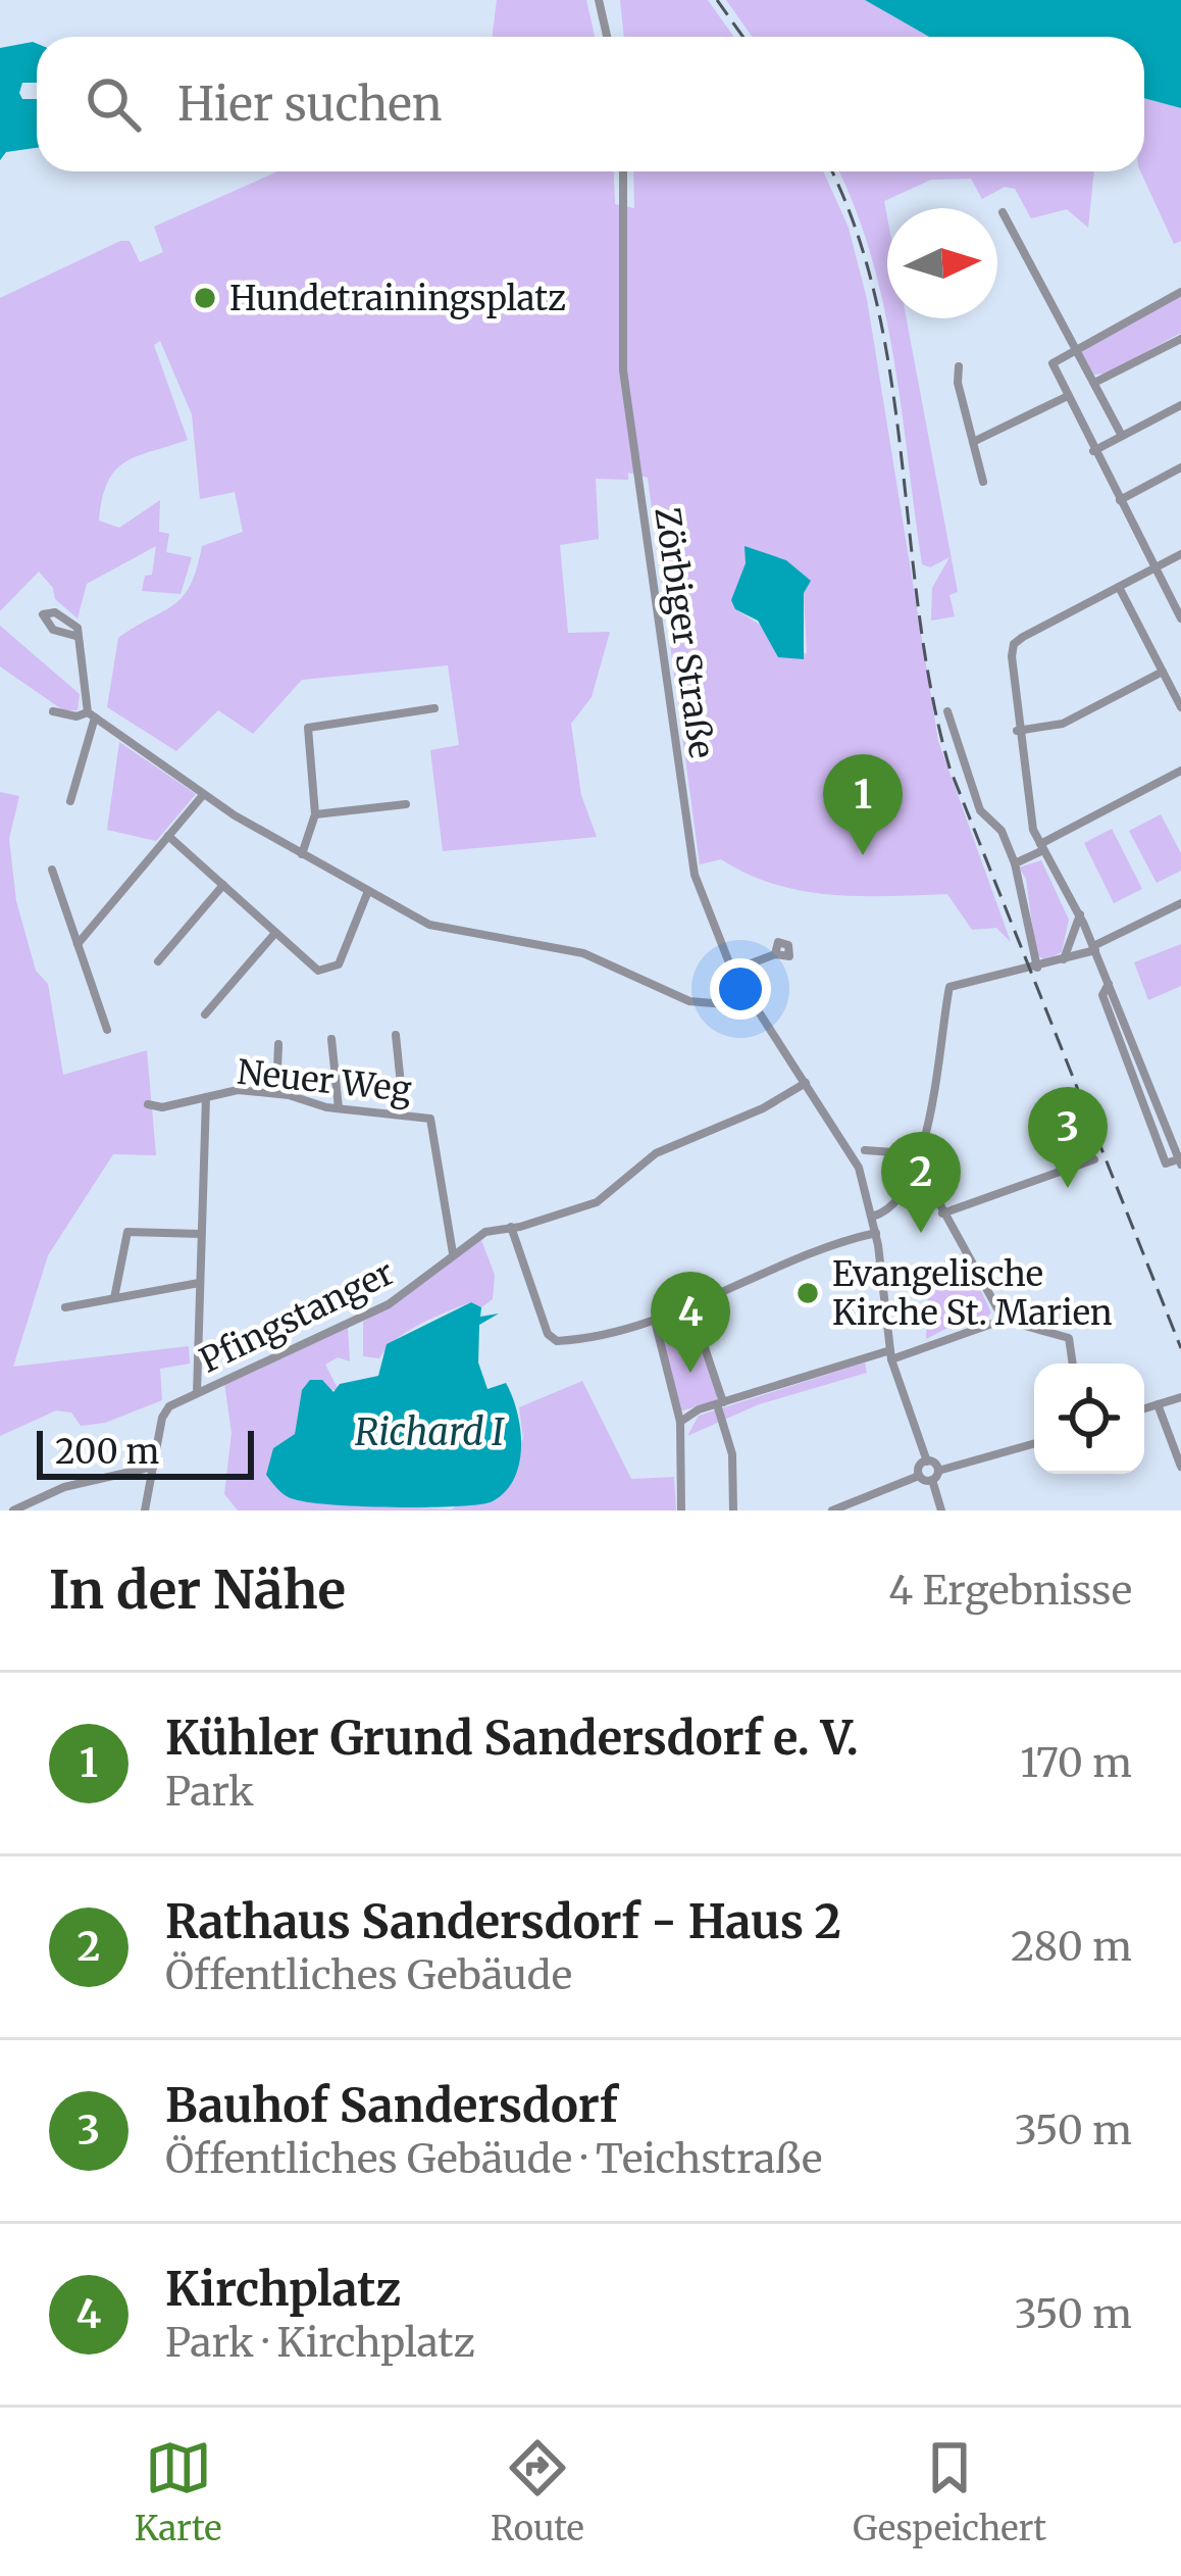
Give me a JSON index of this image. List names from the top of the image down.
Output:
{
  "streets": {
    "street": ["Zörbiger Straße", "Neuer Weg", "Pfingstanger"]
  },
  "crossings": [
    ["Zörbiger Straße", "Pfingstanger"],
    ["Neuer Weg", "Pfingstanger"]
  ],
  "water": ["Richard I"],
  "places": ["Hundetrainingsplatz", "Evangelische Kirche St. Marien"],
  "scale_bar": "200 m",
  "north": "right",
  "page": {
    "search": "Hier suchen",
    "pins": [
      "1",
      "3",
      "2",
      "4"
    ],
    "scale": "200 m",
    "heading": ["In der Nähe", "4 Ergebnisse"],
    "list": [
      {
        "mark": "1",
        "name": "Kühler Grund Sandersdorf e. V.",
        "note": "Park",
        "value": "170 m"
      },
      {
        "mark": "2",
        "name": "Rathaus Sandersdorf - Haus 2",
        "note": "Öffentliches Gebäude",
        "value": "280 m"
      },
      {
        "mark": "3",
        "name": "Bauhof Sandersdorf",
        "note": "Öffentliches Gebäude · Teichstraße",
        "value": "350 m"
      },
      {
        "mark": "4",
        "name": "Kirchplatz",
        "note": "Park · Kirchplatz",
        "value": "350 m"
      }
    ],
    "nav": ["Karte", "Route", "Gespeichert"]
  }
}
